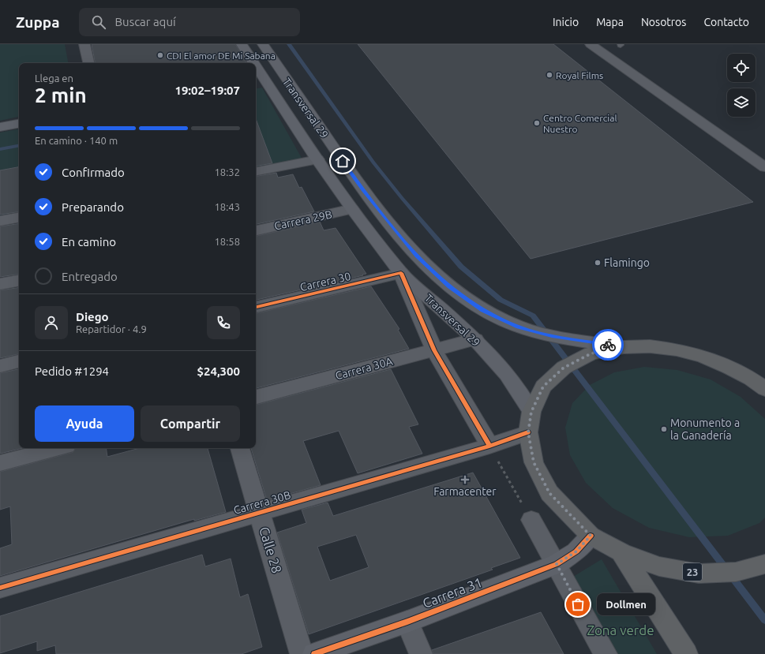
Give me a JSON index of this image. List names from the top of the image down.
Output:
{
  "streets": {
    "highway": ["23"],
    "main road": ["Transversal 29", "Carrera 31"],
    "street": [
      "Carrera 29B",
      "Carrera 30",
      "Carrera 30A",
      "Carrera 30B",
      "Calle 28"
    ]
  },
  "crossings": [
    ["Transversal 29", "Carrera 29B"],
    ["Transversal 29", "Carrera 30"],
    ["Transversal 29", "Carrera 30A"],
    ["Transversal 29", "23"],
    ["Carrera 30B", "Calle 28"],
    ["Carrera 30B", "23"],
    ["23", "Carrera 31"]
  ],
  "parks": ["Zona verde"],
  "places": {
    "other": [
      "CDI El amor DE Mi Sabana",
      "Royal Films",
      "Centro Comercial Nuestro",
      "Flamingo",
      "Monumento a la Ganadería",
      "Dollmen"
    ],
    "health": ["Farmacenter"]
  },
  "page": {
    "header": "Zuppa",
    "search": "Buscar aquí",
    "nav": [
      "Inicio",
      "Mapa",
      "Nosotros",
      "Contacto"
    ],
    "heading": ["2 min", "Llega en", "19:02–19:07"],
    "panel": [
      "Diego",
      "Repartidor · 4.9",
      "Pedido #1294",
      "$24,300"
    ],
    "bar": "En camino · 140 m",
    "list": [
      ["Confirmado", "18:32"],
      ["Preparando", "18:43"],
      ["En camino", "18:58"],
      "Entregado"
    ],
    "buttons": ["Ayuda", "Compartir"],
    "bubble": "Dollmen"
  }
}
